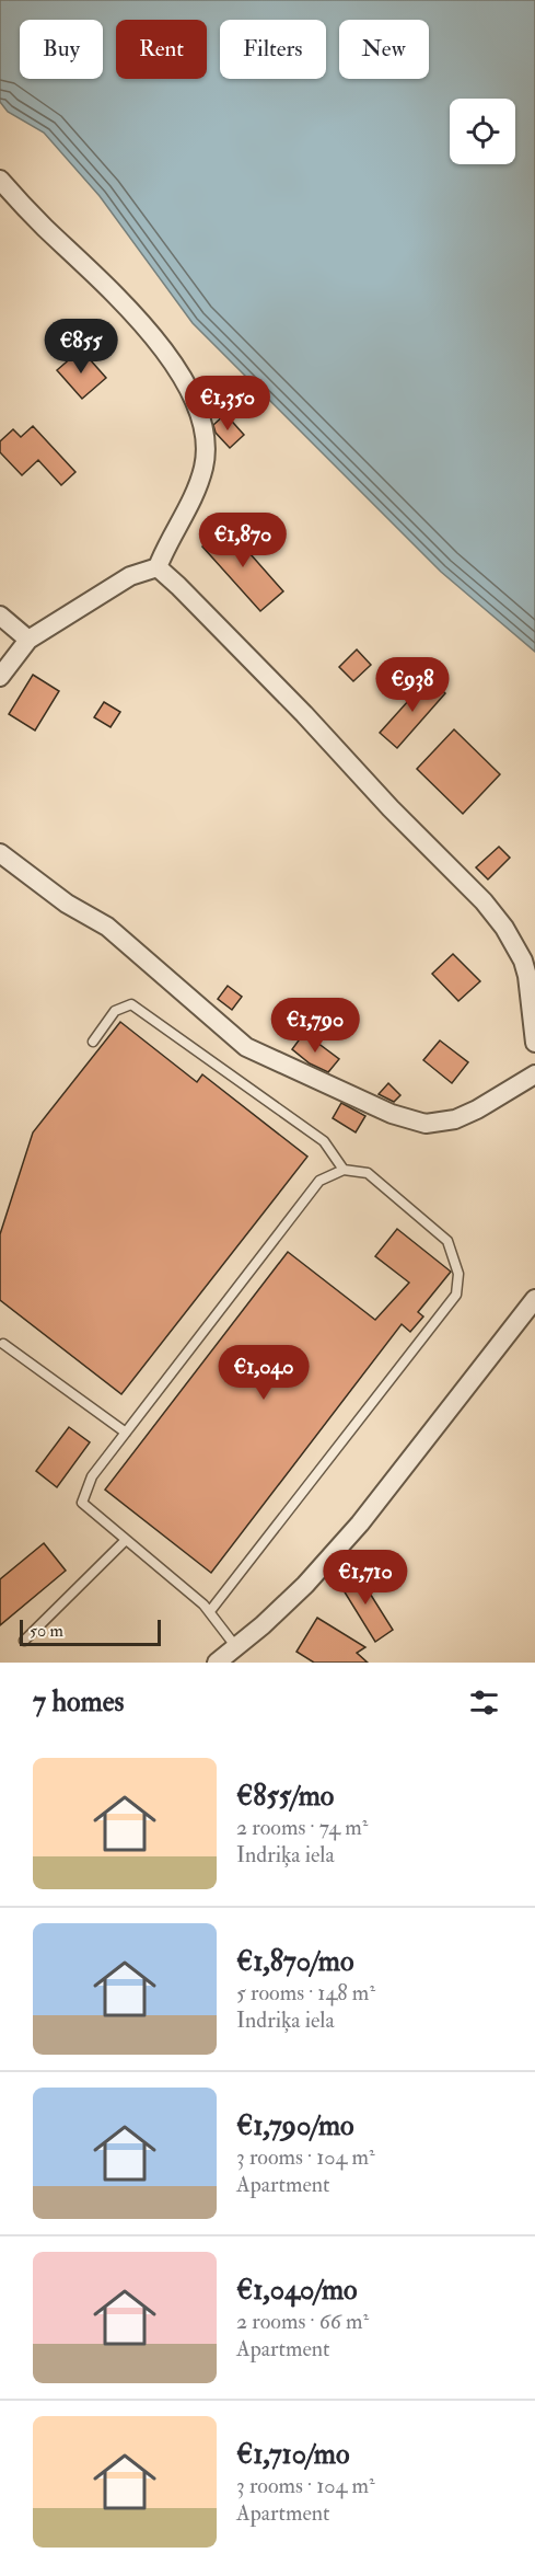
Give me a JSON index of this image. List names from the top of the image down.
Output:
{
  "scale_bar": "50 m",
  "page": {
    "chip": [
      "Buy",
      "Rent",
      "Filters",
      "New"
    ],
    "price": [
      "€855",
      "€1,350",
      "€1,870",
      "€938",
      "€1,790",
      "€1,040",
      "€1,710"
    ],
    "scale": "50 m",
    "heading": "7 homes",
    "list": [
      {
        "name": "€855/mo",
        "note": "2 rooms · 74 m² · Indriķa iela"
      },
      {
        "name": "€1,870/mo",
        "note": "5 rooms · 148 m² · Indriķa iela"
      },
      {
        "name": "€1,790/mo",
        "note": "3 rooms · 104 m² · Apartment"
      },
      {
        "name": "€1,040/mo",
        "note": "2 rooms · 66 m² · Apartment"
      },
      {
        "name": "€1,710/mo",
        "note": "3 rooms · 104 m² · Apartment"
      }
    ]
  }
}
